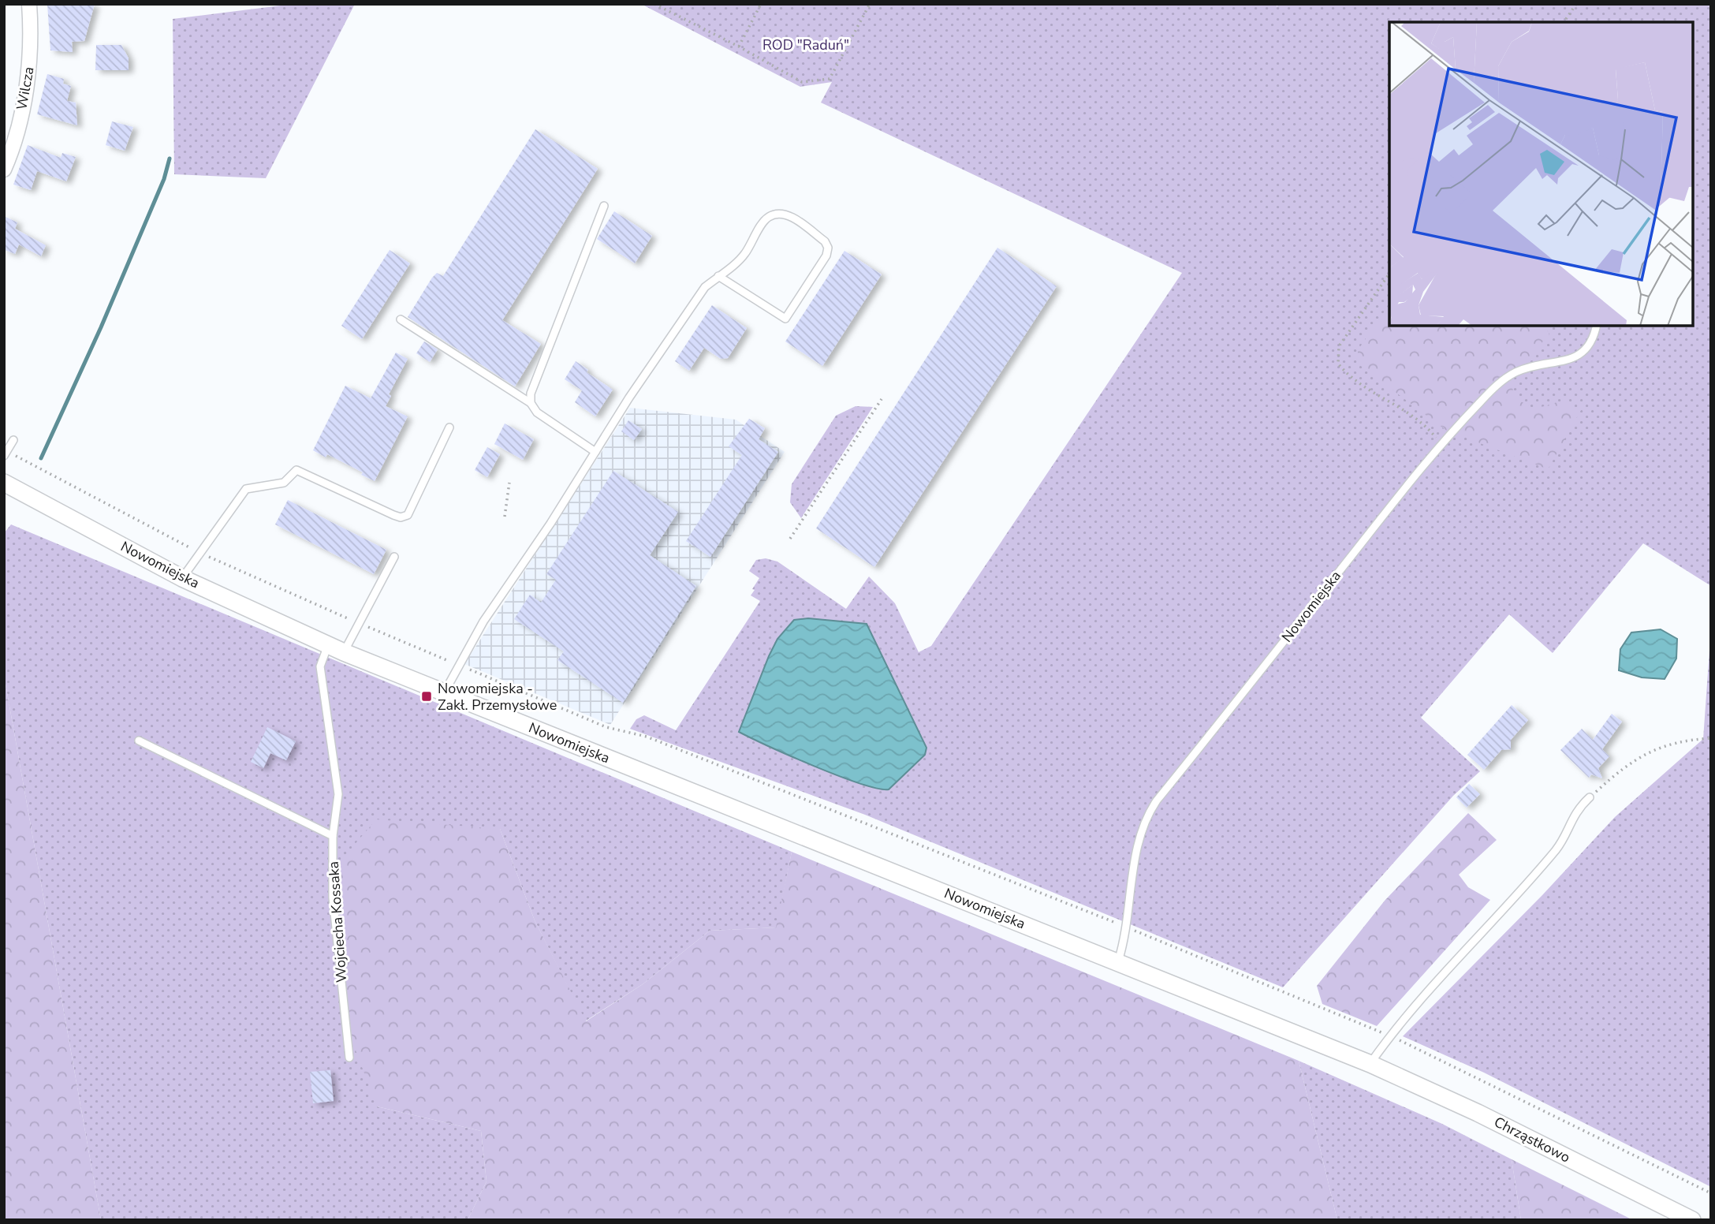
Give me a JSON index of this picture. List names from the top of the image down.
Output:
{
  "streets": {
    "street": ["Wilcza", "Nowomiejska", "Chrząstkowo"],
    "lane": ["Wojciecha Kossaka"]
  },
  "crossings": [
    ["Nowomiejska", "Wojciecha Kossaka"],
    ["Nowomiejska", "Chrząstkowo"]
  ],
  "parks": ["ROD \"Raduń\""],
  "places": {
    "transit": ["Nowomiejska - Zakł. Przemysłowe"]
  }
}
